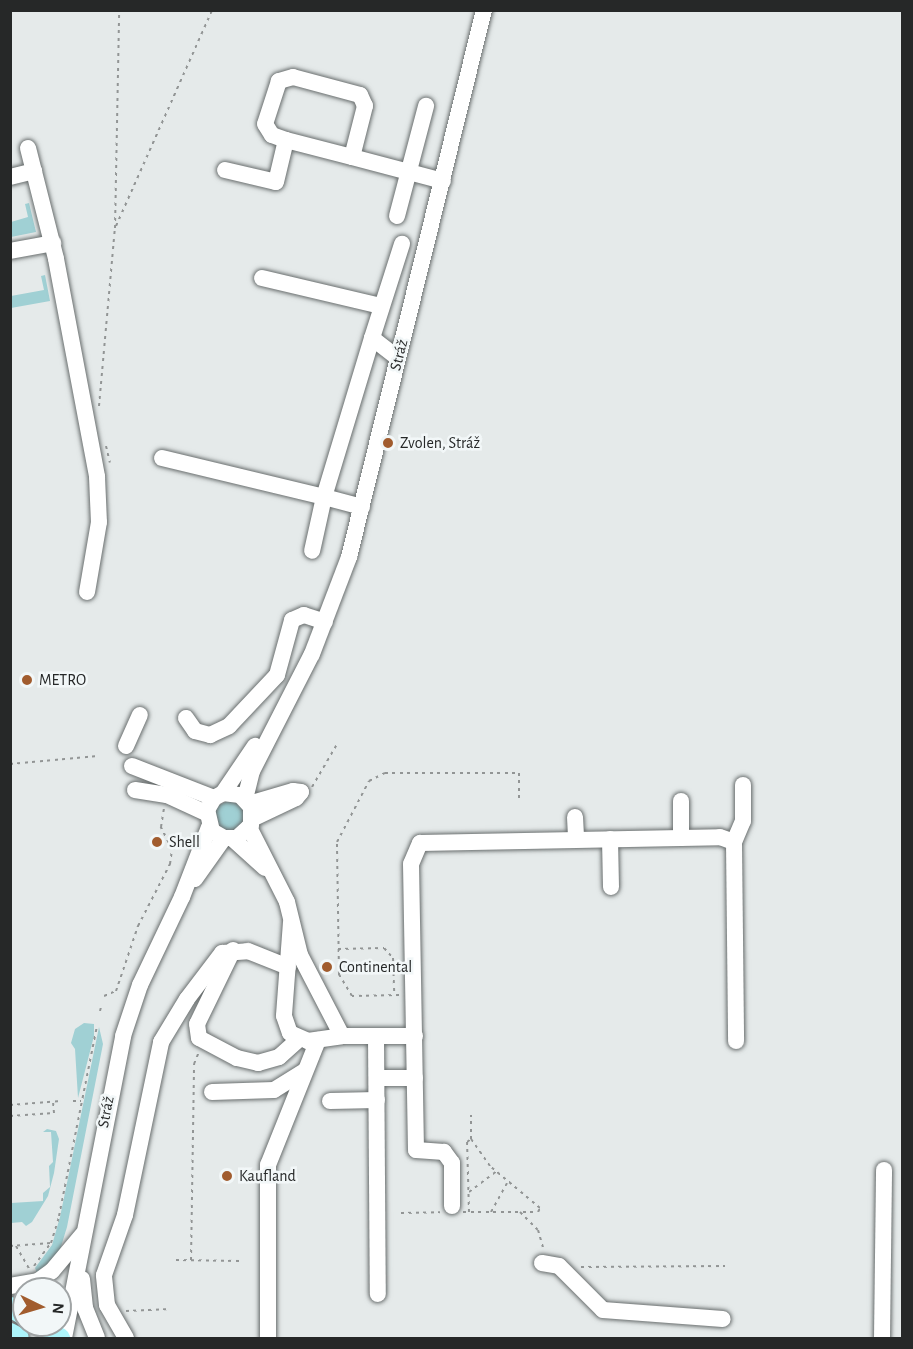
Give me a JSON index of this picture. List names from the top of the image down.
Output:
{
  "streets": {
    "street": ["Stráž"]
  },
  "places": [
    "Zvolen, Stráž",
    "METRO",
    "Shell",
    "Continental",
    "Kaufland"
  ],
  "north": "right"
}
